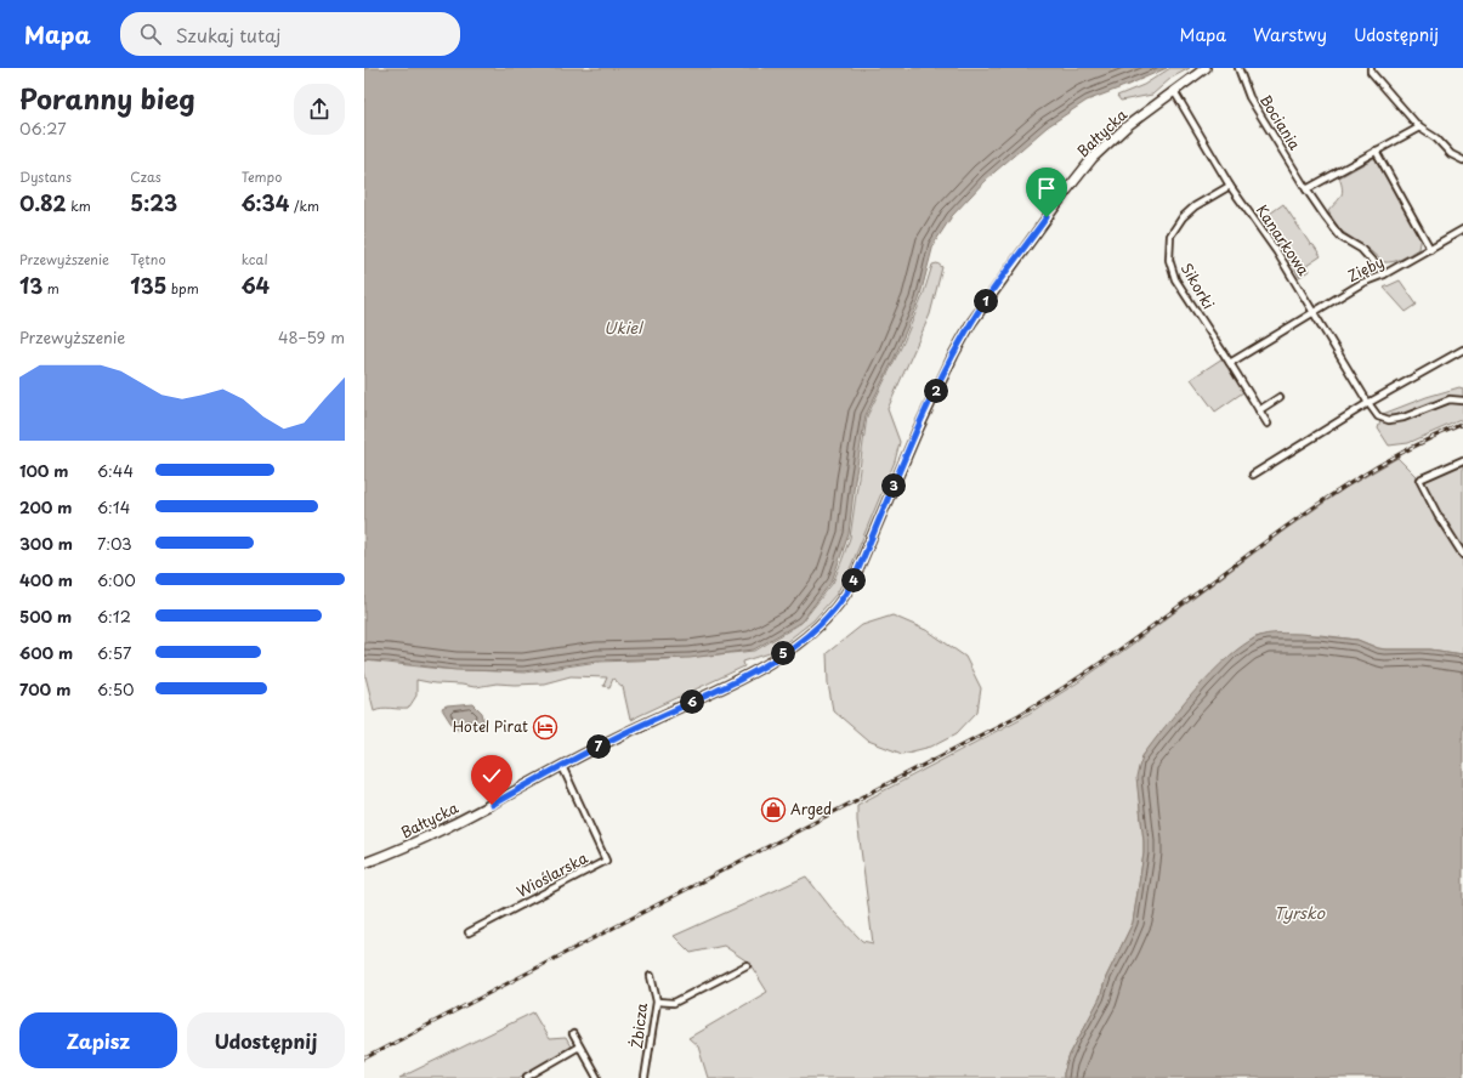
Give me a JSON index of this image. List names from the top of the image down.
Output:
{
  "streets": {
    "main road": ["Bałtycka"],
    "street": [
      "Bociania",
      "Kanarkowa",
      "Zięby",
      "Sikorki",
      "Wioślarska",
      "Żbicza"
    ]
  },
  "crossings": [
    ["Bociania", "Zięby"],
    ["Bałtycka", "Kanarkowa"],
    ["Bałtycka", "Wioślarska"],
    ["Kanarkowa", "Zięby"],
    ["Kanarkowa", "Sikorki"]
  ],
  "water": ["Ukiel", "Tyrsko"],
  "places": {
    "hotel": ["Hotel Pirat"],
    "shop": ["Arged"]
  },
  "page": {
    "header": "Mapa",
    "search": "Szukaj tutaj",
    "nav": ["Mapa", "Warstwy", "Udostępnij"],
    "heading": ["Poranny bieg", "06:27"],
    "stats": [
      ["Dystans", "0.82 km"],
      ["Czas", "5:23"],
      ["Tempo", "6:34 /km"],
      ["Przewyższenie", "13 m"],
      ["Tętno", "135 bpm"],
      ["kcal", "64"]
    ],
    "pins": [
      "1",
      "2",
      "3",
      "4",
      "5",
      "6",
      "7"
    ],
    "chart": ["Przewyższenie", "48–59 m"],
    "list": [
      {
        "name": "100 m",
        "note": "6:44"
      },
      {
        "name": "200 m",
        "note": "6:14"
      },
      {
        "name": "300 m",
        "note": "7:03"
      },
      {
        "name": "400 m",
        "note": "6:00"
      },
      {
        "name": "500 m",
        "note": "6:12"
      },
      {
        "name": "600 m",
        "note": "6:57"
      },
      {
        "name": "700 m",
        "note": "6:50"
      }
    ],
    "buttons": ["Zapisz", "Udostępnij"]
  }
}
